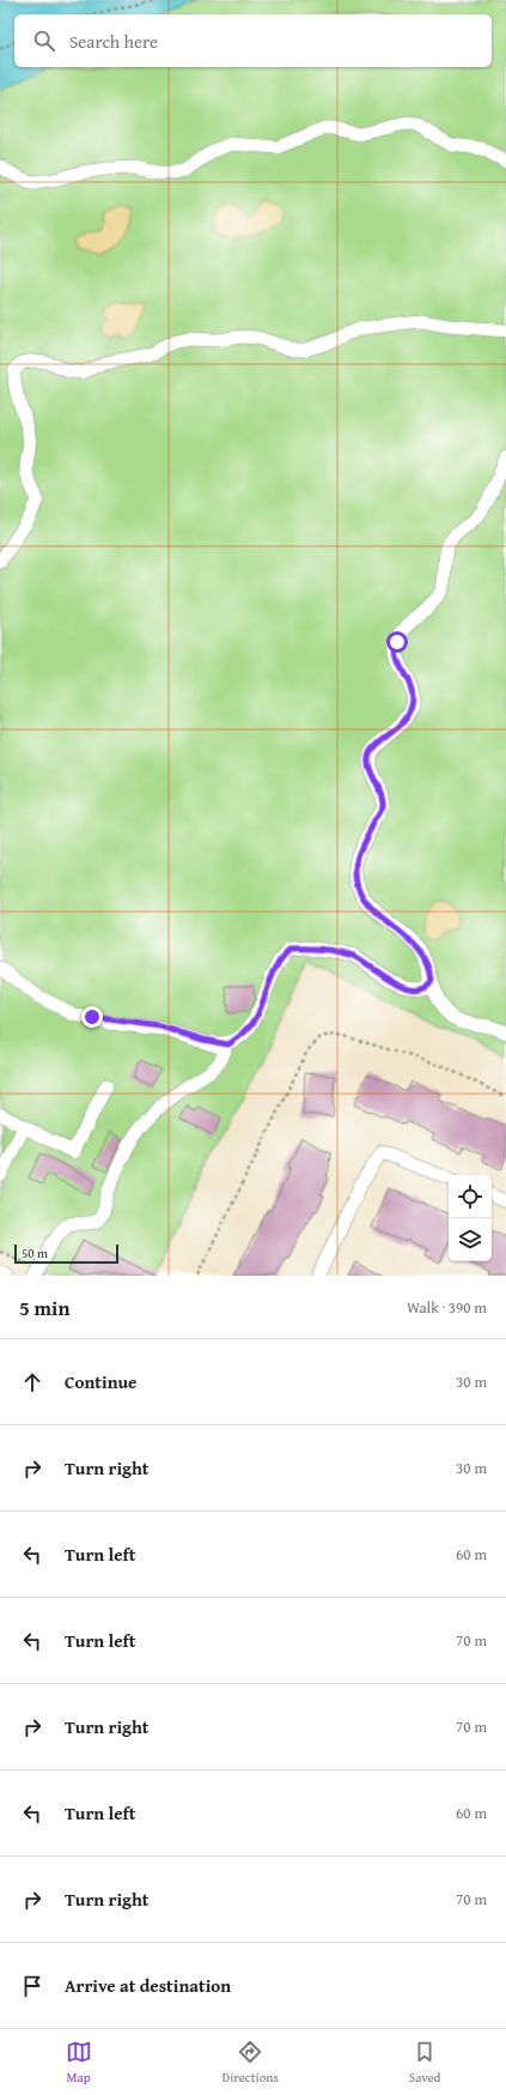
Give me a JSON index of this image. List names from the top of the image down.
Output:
{
  "scale_bar": "50 m",
  "page": {
    "search": "Search here",
    "scale": "50 m",
    "heading": ["5 min", "Walk · 390 m"],
    "list": [
      ["Continue", "30 m"],
      ["Turn right", "30 m"],
      ["Turn left", "60 m"],
      ["Turn left", "70 m"],
      ["Turn right", "70 m"],
      ["Turn left", "60 m"],
      ["Turn right", "70 m"],
      "Arrive at destination"
    ],
    "nav": ["Map", "Directions", "Saved"]
  }
}
